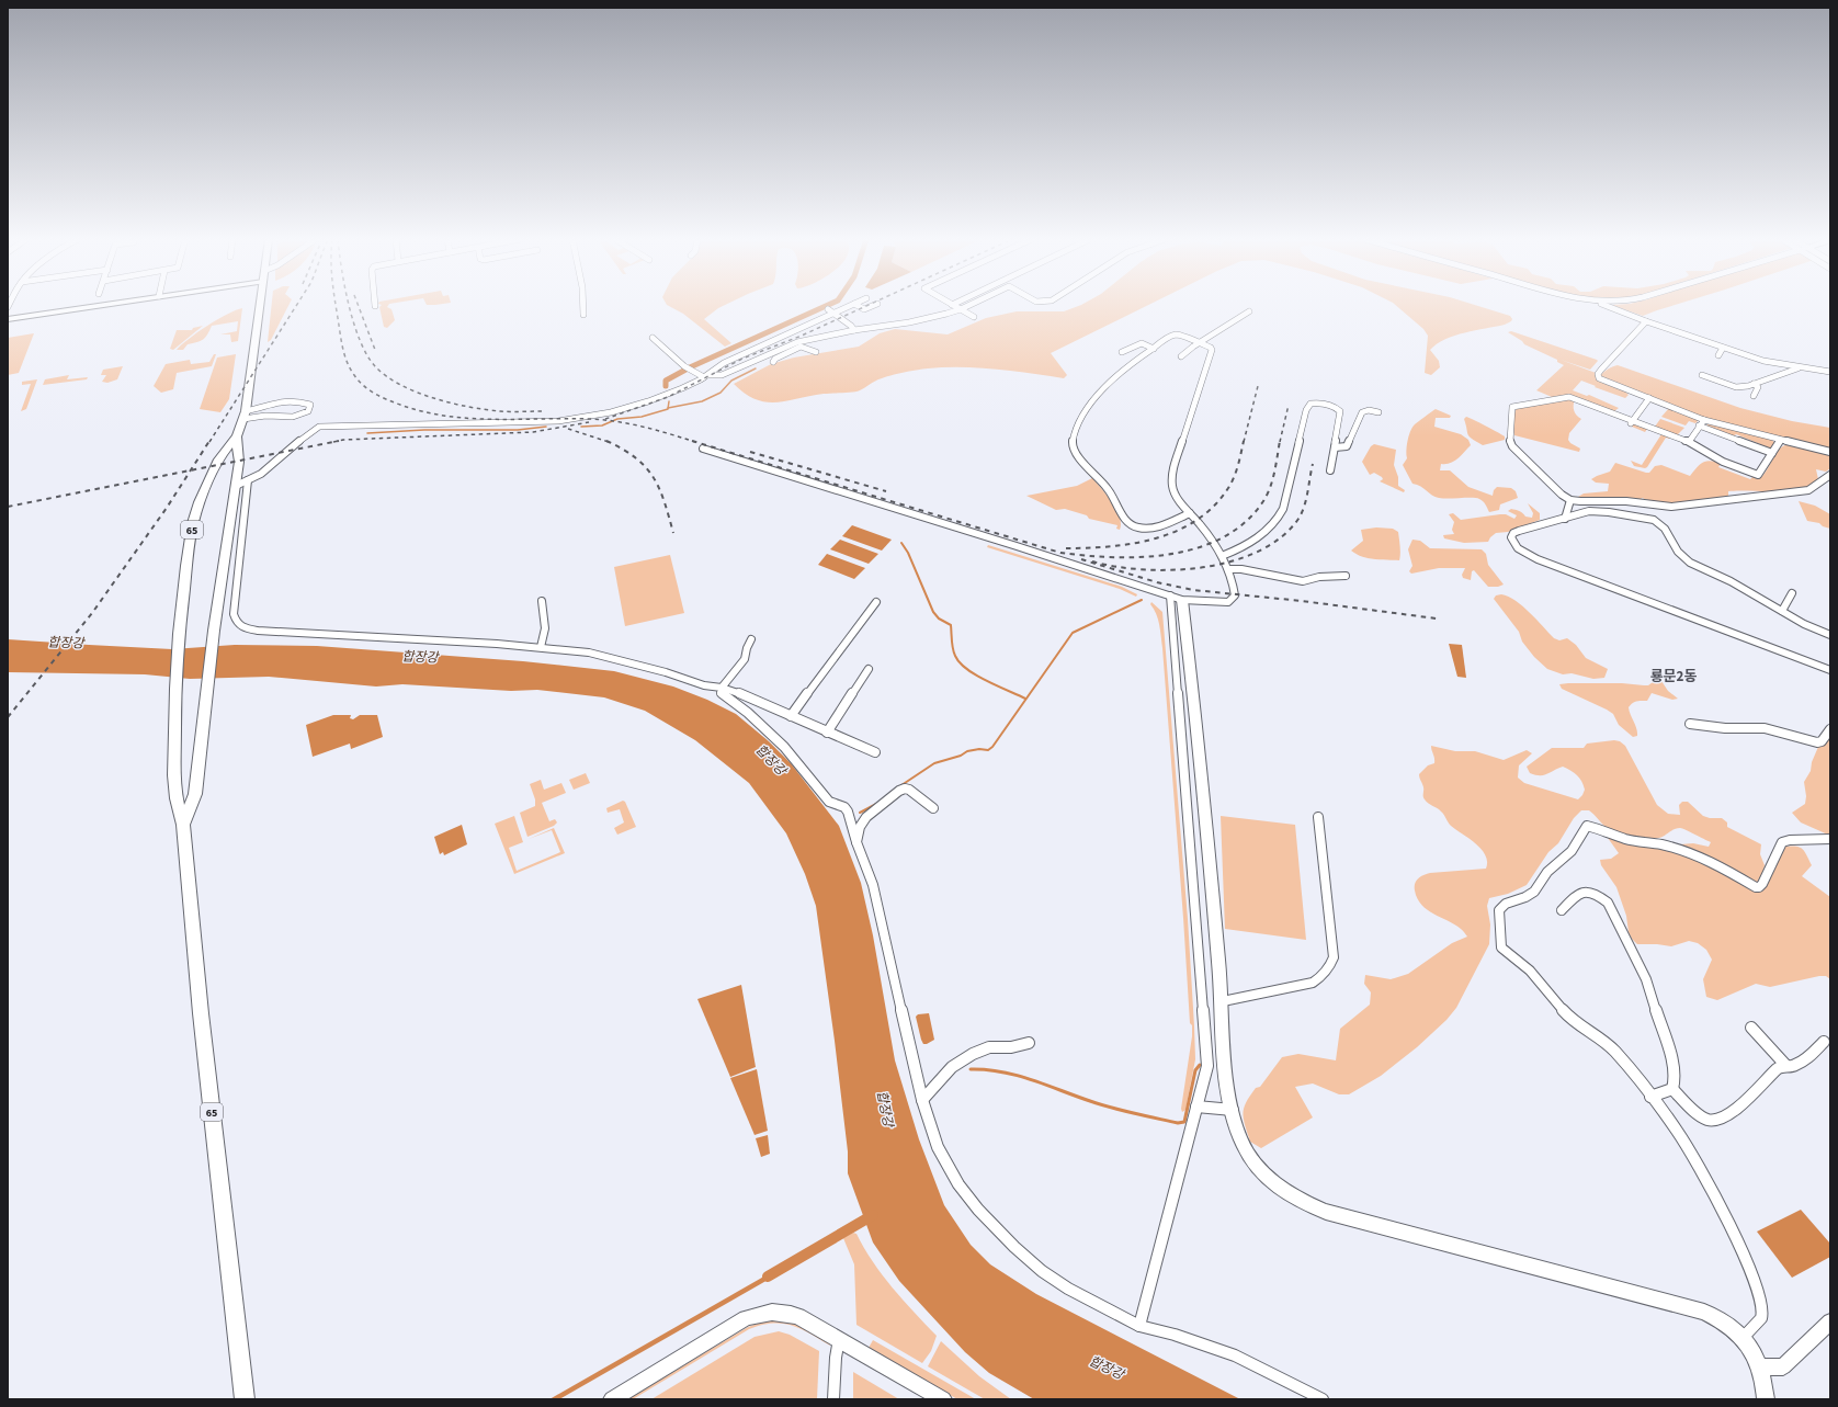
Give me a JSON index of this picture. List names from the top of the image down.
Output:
{
  "streets": {
    "main road": ["65"]
  },
  "districts": ["룡문2동"],
  "water": ["합장강"]
}
